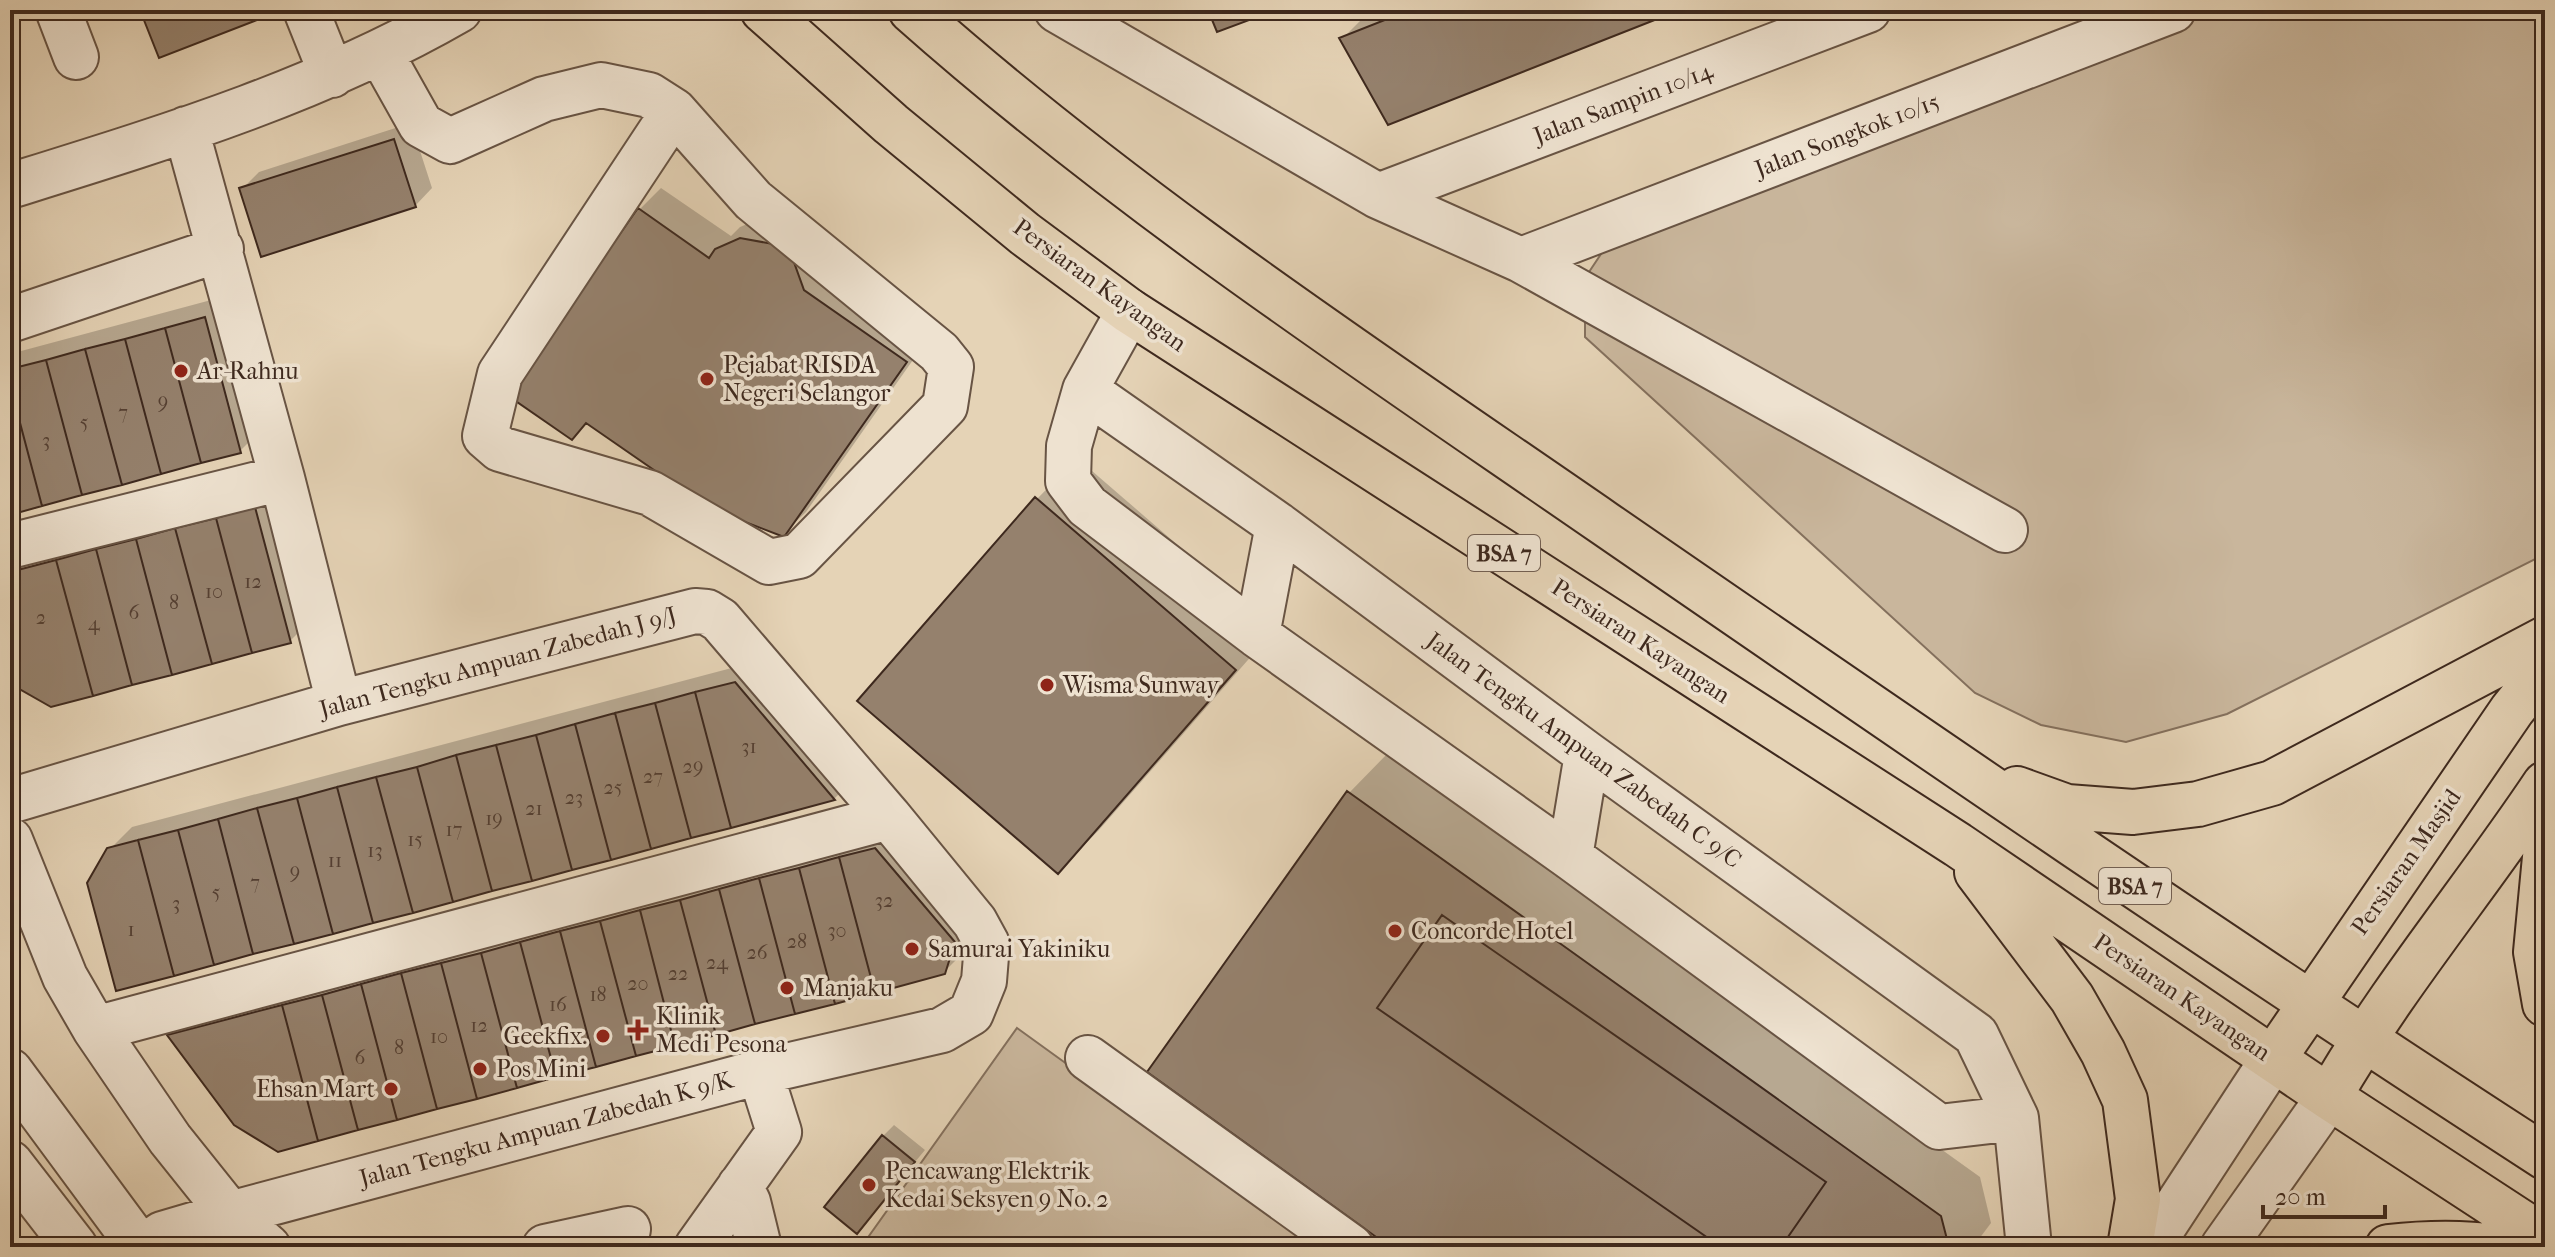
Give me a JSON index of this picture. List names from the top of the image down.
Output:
{
  "streets": {
    "main road": ["Persiaran Kayangan", "BSA 7", "Persiaran Masjid"],
    "street": [
      "Jalan Sampin 10/14",
      "Jalan Songkok 10/15",
      "Jalan Tengku Ampuan Zabedah J 9/J",
      "Jalan Tengku Ampuan Zabedah C 9/C",
      "Jalan Tengku Ampuan Zabedah K 9/K"
    ]
  },
  "crossings": [
    ["Persiaran Kayangan", "Persiaran Masjid"],
    ["BSA 7", "Persiaran Masjid"],
    ["Jalan Tengku Ampuan Zabedah J 9/J", "Jalan Tengku Ampuan Zabedah K 9/K"]
  ],
  "places": {
    "other": [
      "Ar-Rahnu",
      "Pejabat RISDA Negeri Selangor",
      "Wisma Sunway",
      "Concorde Hotel",
      "Samurai Yakiniku",
      "Manjaku",
      "Geekfix.",
      "Pos Mini",
      "Ehsan Mart",
      "Pencawang Elektrik Kedai Seksyen 9 No. 2"
    ],
    "health": ["Klinik Medi Pesona"]
  },
  "house_numbers": [
    "9",
    "7",
    "5",
    "3",
    "12",
    "10",
    "8",
    "6",
    "2",
    "4",
    "31",
    "29",
    "27",
    "25",
    "23",
    "21",
    "19",
    "17",
    "15",
    "13",
    "11",
    "9",
    "7",
    "5",
    "32",
    "3",
    "1",
    "30",
    "28",
    "26",
    "24",
    "22",
    "20",
    "18",
    "16",
    "12",
    "10",
    "8",
    "6"
  ],
  "scale_bar": "20 m"
}
